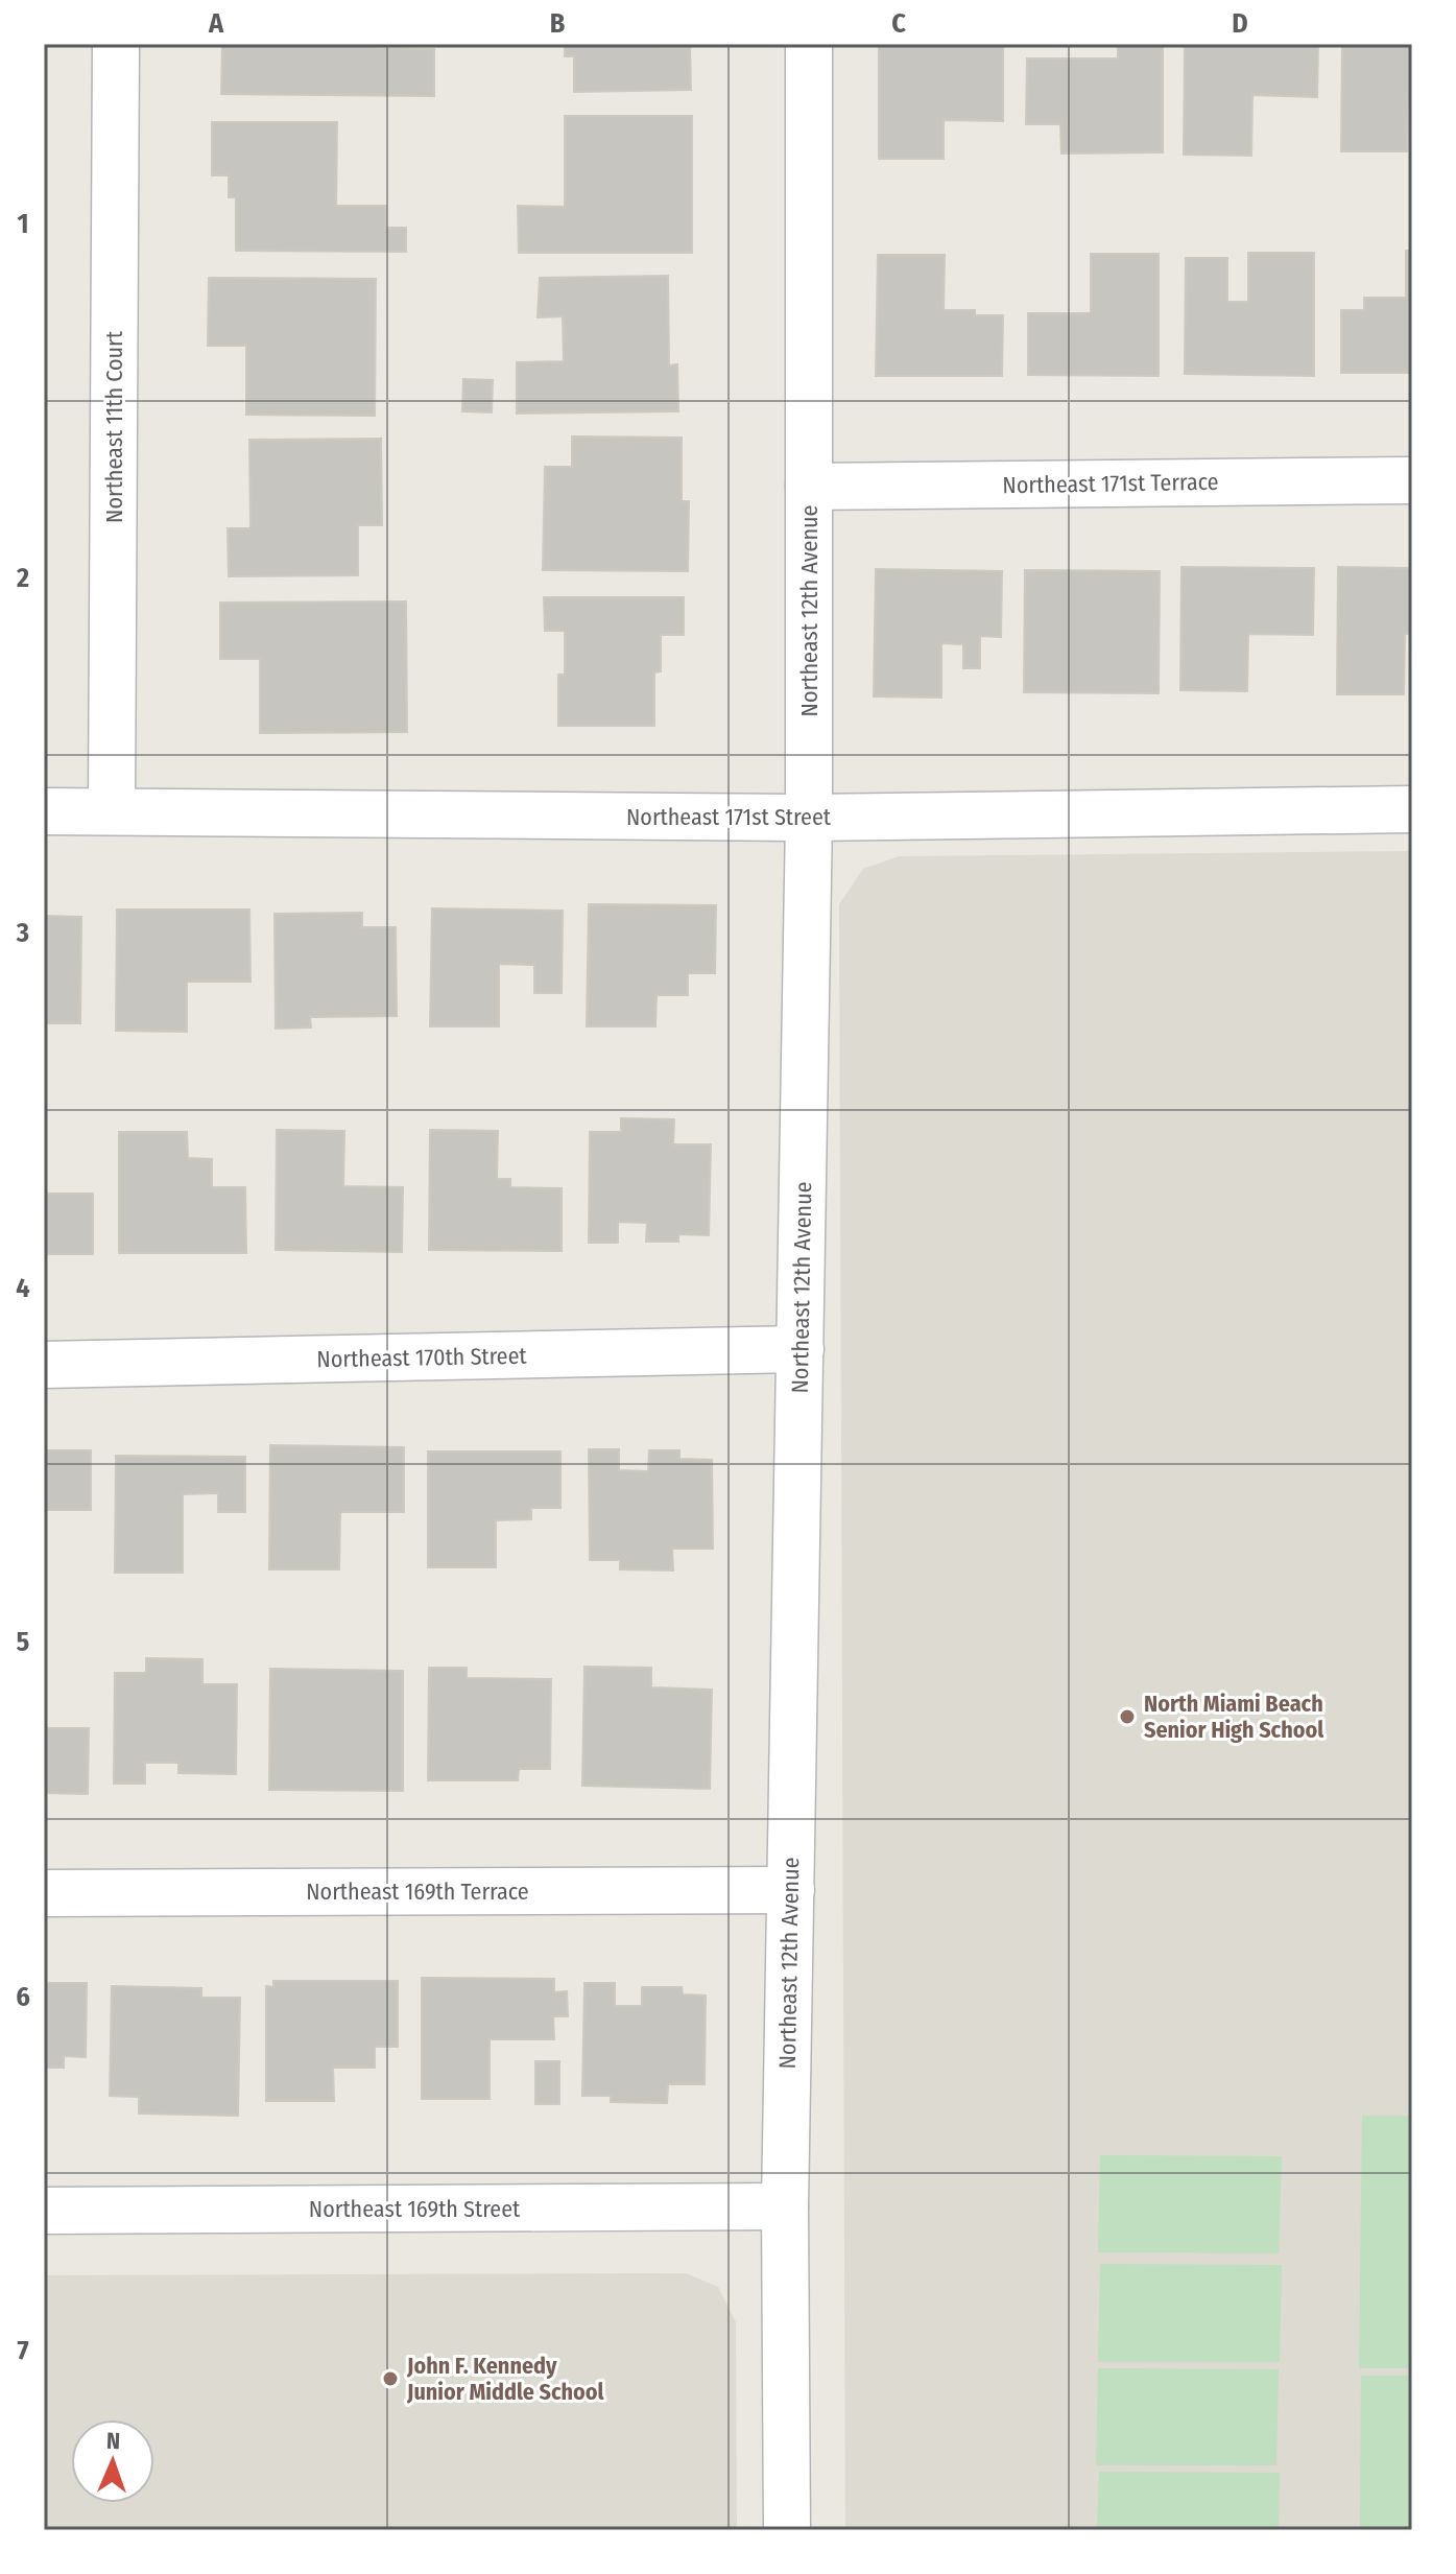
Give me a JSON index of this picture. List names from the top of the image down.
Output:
{
  "streets": {
    "street": [
      "Northeast 11th Court",
      "Northeast 171st Terrace",
      "Northeast 12th Avenue",
      "Northeast 171st Street",
      "Northeast 170th Street",
      "Northeast 169th Terrace",
      "Northeast 169th Street"
    ]
  },
  "crossings": [
    ["Northeast 11th Court", "Northeast 171st Street"],
    ["Northeast 171st Terrace", "Northeast 12th Avenue"],
    ["Northeast 12th Avenue", "Northeast 171st Street"],
    ["Northeast 12th Avenue", "Northeast 170th Street"],
    ["Northeast 12th Avenue", "Northeast 169th Terrace"],
    ["Northeast 12th Avenue", "Northeast 169th Street"]
  ],
  "places": ["North Miami Beach Senior High School", "John F. Kennedy Junior Middle School"],
  "north": "top",
  "grid": {
    "columns": [
      "A",
      "B",
      "C",
      "D"
    ],
    "rows": [
      "1",
      "2",
      "3",
      "4",
      "5",
      "6",
      "7"
    ]
  }
}
